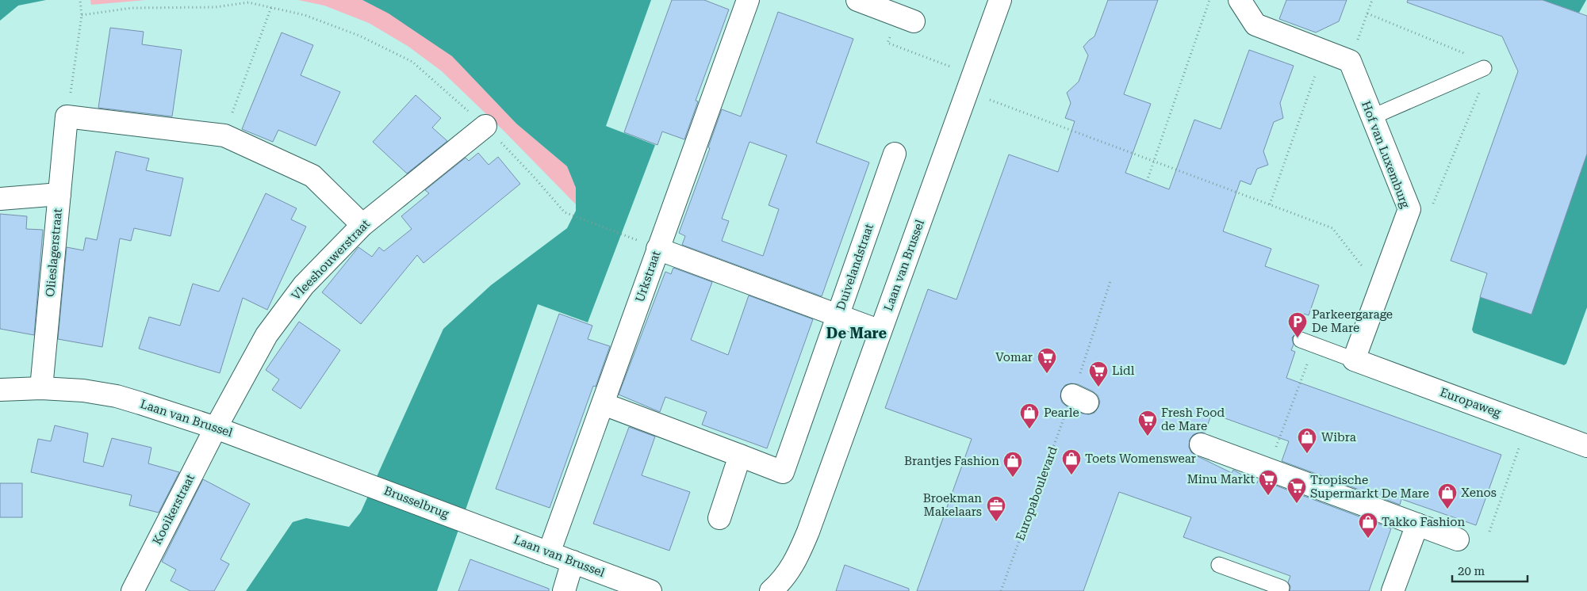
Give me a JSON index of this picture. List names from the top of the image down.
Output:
{
  "streets": {
    "street": [
      "Hof van Luxemburg",
      "Olieslagerstraat",
      "Vleeshouwerstraat",
      "Laan van Brussel",
      "Duivelandstraat",
      "Urkstraat",
      "Europaweg",
      "Brusselbrug",
      "Kooikerstraat"
    ],
    "path": ["Europaboulevard"]
  },
  "crossings": [
    ["Hof van Luxemburg", "Europaweg"],
    ["Olieslagerstraat", "Laan van Brussel"],
    ["Vleeshouwerstraat", "Laan van Brussel"],
    ["Vleeshouwerstraat", "Kooikerstraat"],
    ["Laan van Brussel", "Urkstraat"],
    ["Laan van Brussel", "Brusselbrug"],
    ["Laan van Brussel", "Kooikerstraat"],
    ["Duivelandstraat", "Urkstraat"]
  ],
  "districts": ["De Mare"],
  "places": {
    "parking": ["Parkeergarage De Mare"],
    "supermarket": [
      "Vomar",
      "Lidl",
      "Fresh Food de Mare",
      "Minu Markt",
      "Tropische Supermarkt De Mare"
    ],
    "shop": [
      "Pearle",
      "Wibra",
      "Toets Womenswear",
      "Brantjes Fashion",
      "Xenos",
      "Takko Fashion"
    ],
    "office": ["Broekman Makelaars"]
  },
  "scale_bar": "20 m"
}
